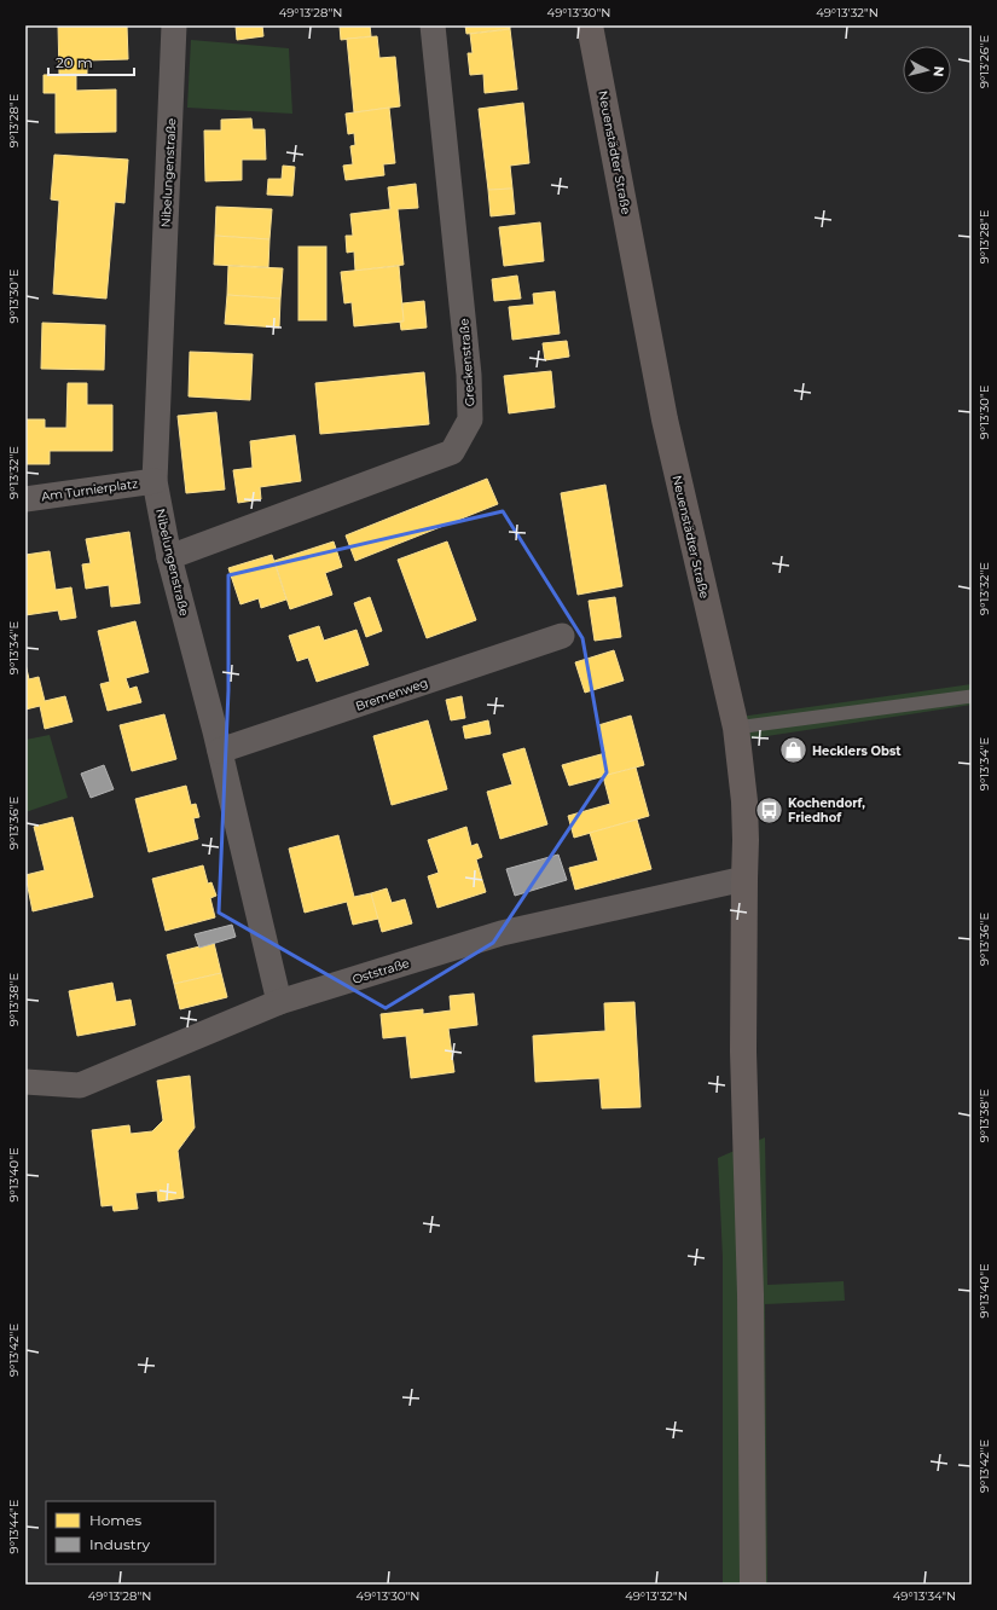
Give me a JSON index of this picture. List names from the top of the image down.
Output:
{
  "streets": {
    "main road": ["Neuenstädter Straße"],
    "street": [
      "Nibelungenstraße",
      "Greckenstraße",
      "Am Turnierplatz",
      "Bremenweg",
      "Oststraße"
    ]
  },
  "crossings": [
    ["Neuenstädter Straße", "Oststraße"],
    ["Nibelungenstraße", "Greckenstraße"],
    ["Nibelungenstraße", "Am Turnierplatz"],
    ["Nibelungenstraße", "Bremenweg"],
    ["Nibelungenstraße", "Oststraße"]
  ],
  "places": {
    "shop": ["Hecklers Obst"],
    "bus stop": ["Kochendorf, Friedhof"]
  },
  "legend": ["Homes", "Industry"],
  "scale_bar": "20 m",
  "north": "right",
  "coordinates": [
    "49°13'28\"N",
    "49°13'30\"N",
    "49°13'32\"N",
    "9°13'26\"E",
    "9°13'28\"E",
    "9°13'30\"E",
    "9°13'32\"E",
    "9°13'34\"E",
    "9°13'36\"E",
    "9°13'38\"E",
    "9°13'40\"E",
    "9°13'42\"E",
    "9°13'44\"E",
    "49°13'34\"N"
  ]
}
